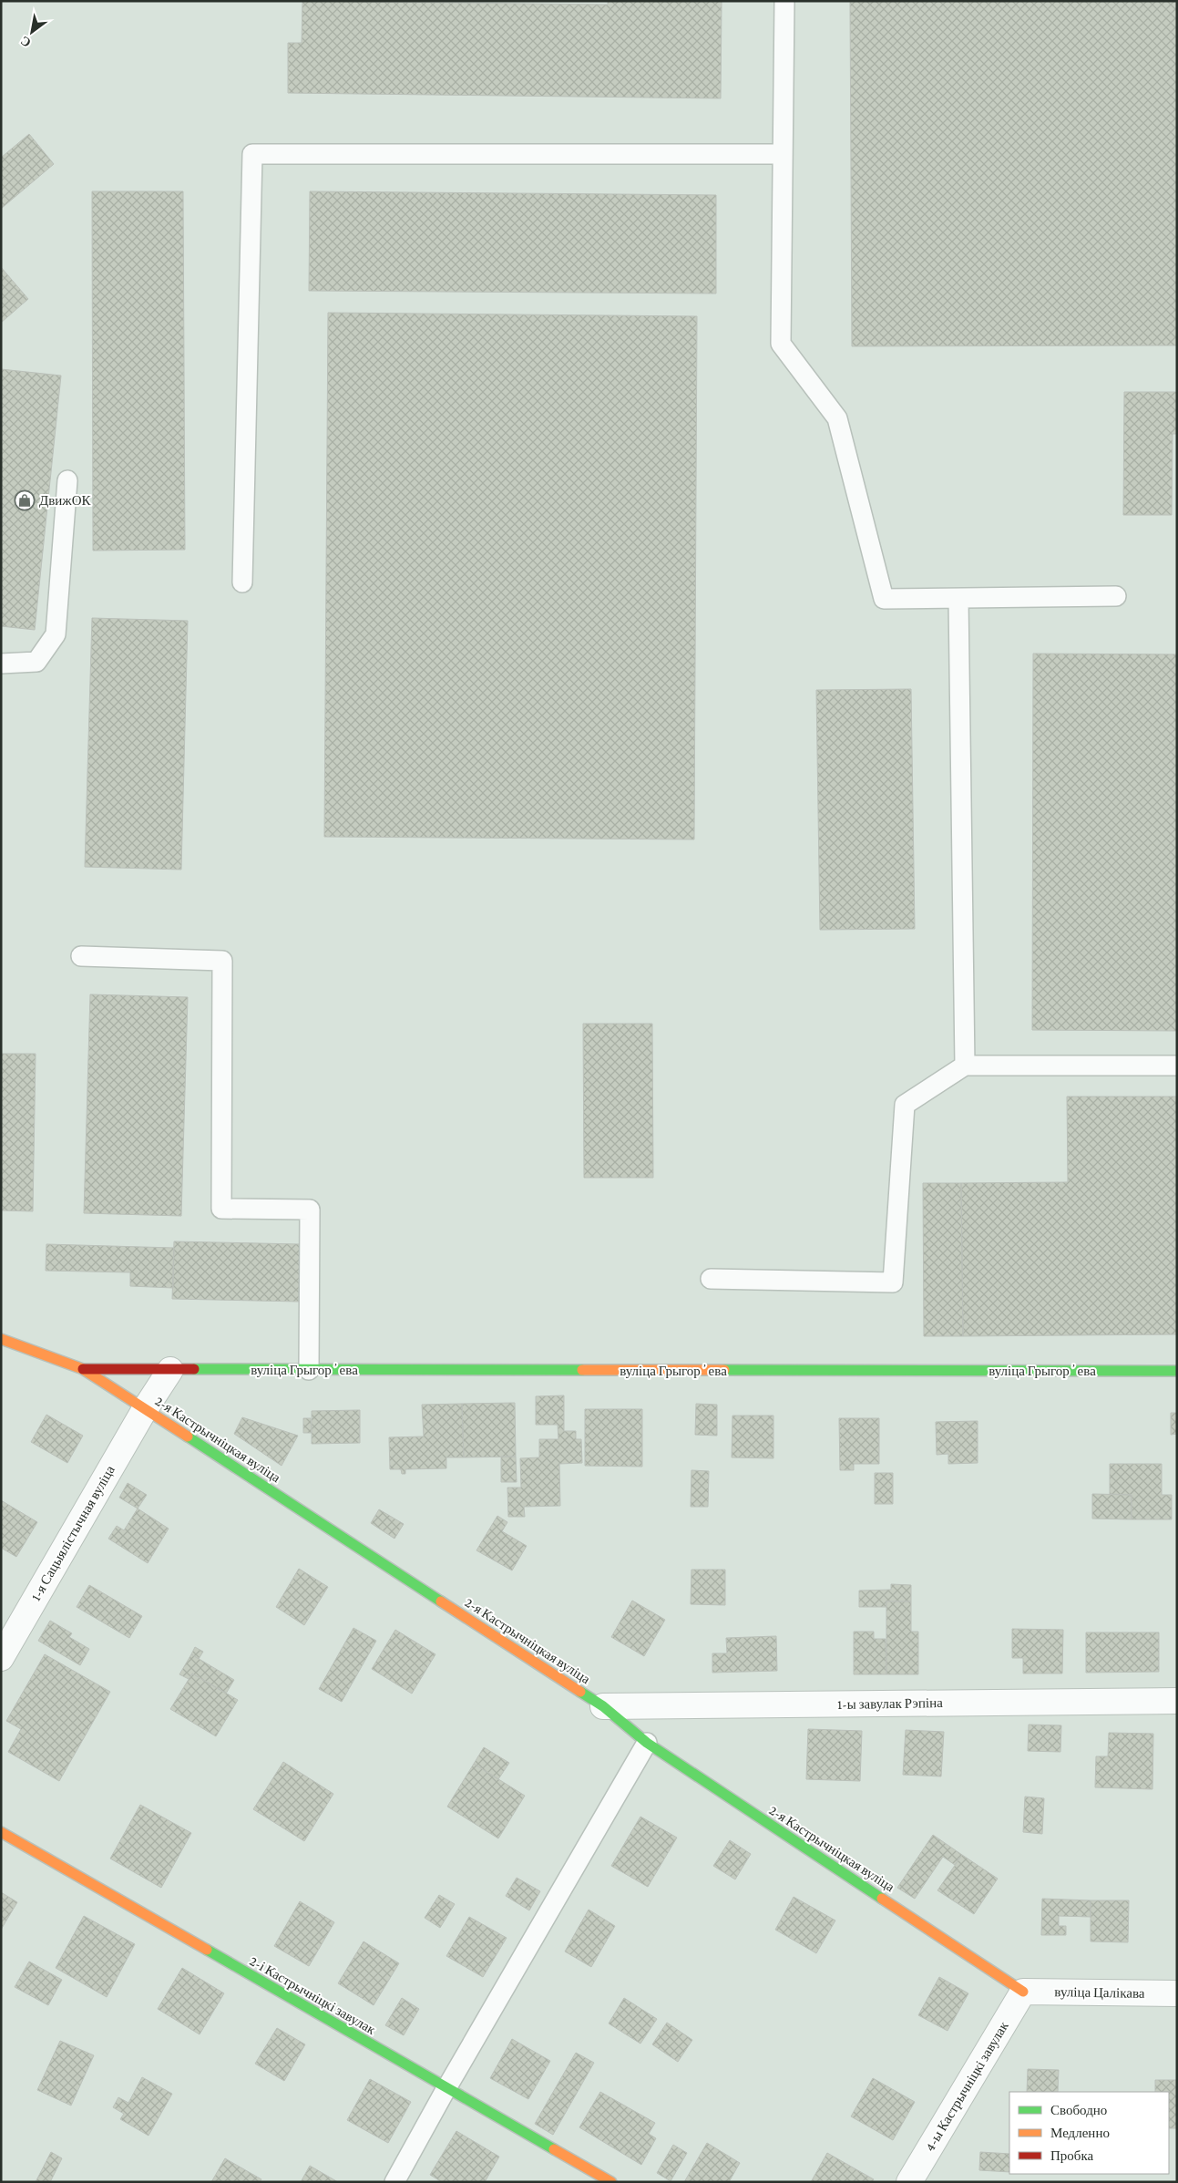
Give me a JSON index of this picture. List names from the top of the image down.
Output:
{
  "streets": {
    "street": [
      "вуліца Грыгорʼева",
      "2-я Кастрычніцкая вуліца",
      "1-я Сацыялістычная вуліца",
      "1-ы завулак Рэпіна",
      "вуліца Цалікава",
      "2-і Кастрычніцкі завулак",
      "4-ы Кастрычніцкі завулак"
    ]
  },
  "crossings": [
    ["вуліца Грыгорʼева", "2-я Кастрычніцкая вуліца"],
    ["2-я Кастрычніцкая вуліца", "1-я Сацыялістычная вуліца"],
    ["2-я Кастрычніцкая вуліца", "1-ы завулак Рэпіна"],
    ["2-я Кастрычніцкая вуліца", "вуліца Цалікава"],
    ["2-я Кастрычніцкая вуліца", "4-ы Кастрычніцкі завулак"],
    ["вуліца Цалікава", "4-ы Кастрычніцкі завулак"]
  ],
  "places": {
    "shop": ["ДвижОК"]
  },
  "legend": ["Свободно", "Медленно", "Пробка"],
  "north": "bottom left"
}
